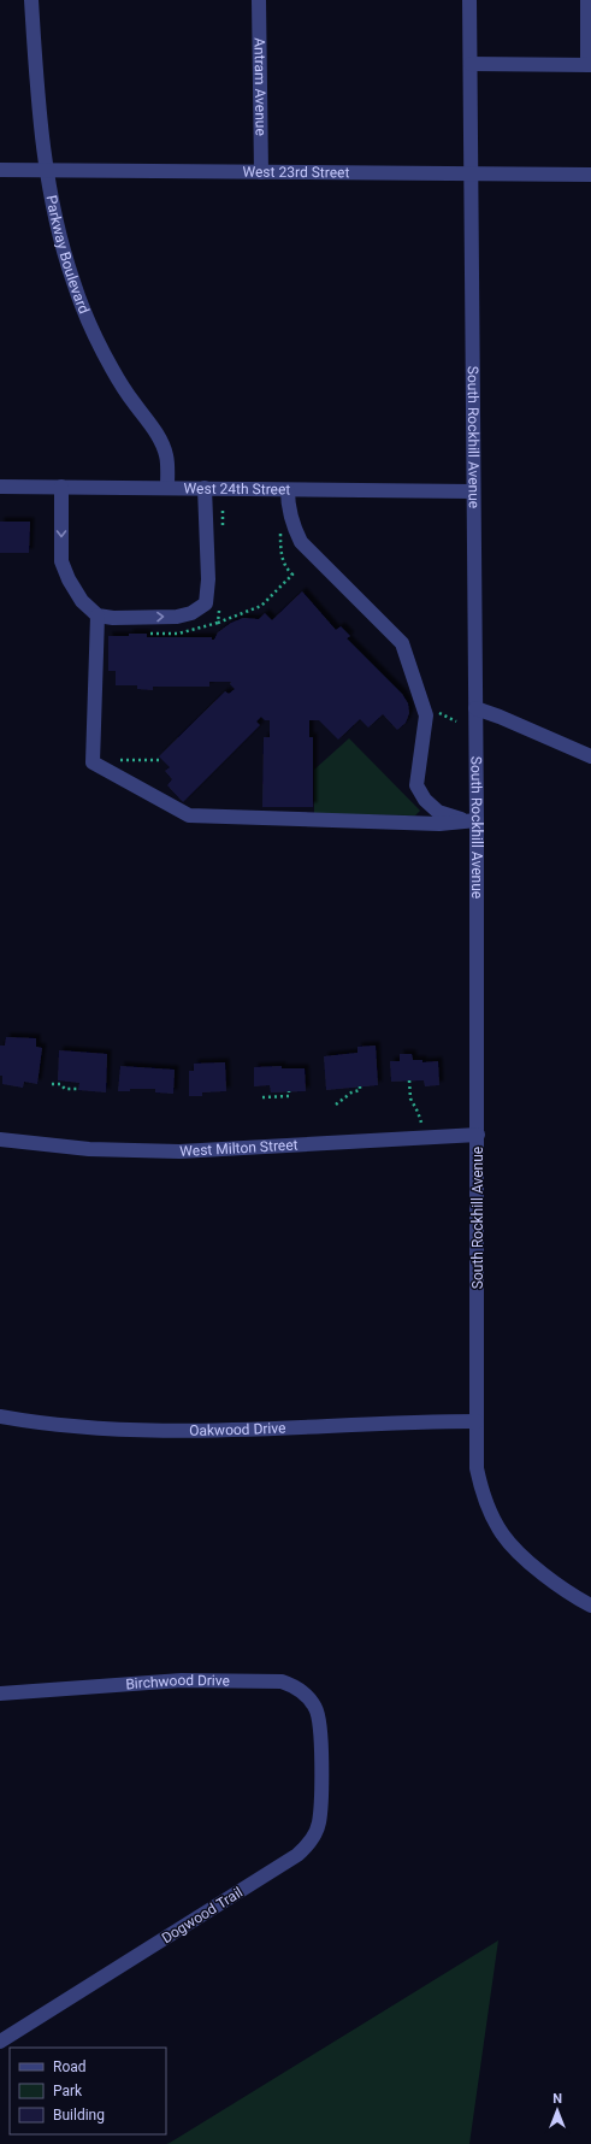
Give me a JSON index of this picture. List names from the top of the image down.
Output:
{
  "streets": {
    "street": [
      "Antram Avenue",
      "West 23rd Street",
      "Parkway Boulevard",
      "South Rockhill Avenue",
      "West 24th Street",
      "West Milton Street",
      "Oakwood Drive",
      "Birchwood Drive",
      "Dogwood Trail"
    ]
  },
  "crossings": [
    ["Antram Avenue", "West 23rd Street"],
    ["West 23rd Street", "Parkway Boulevard"],
    ["West 23rd Street", "South Rockhill Avenue"],
    ["Parkway Boulevard", "West 24th Street"],
    ["South Rockhill Avenue", "West 24th Street"],
    ["South Rockhill Avenue", "West Milton Street"],
    ["South Rockhill Avenue", "Oakwood Drive"],
    ["Birchwood Drive", "Dogwood Trail"]
  ],
  "legend": ["Road", "Park", "Building"],
  "north": "top"
}
